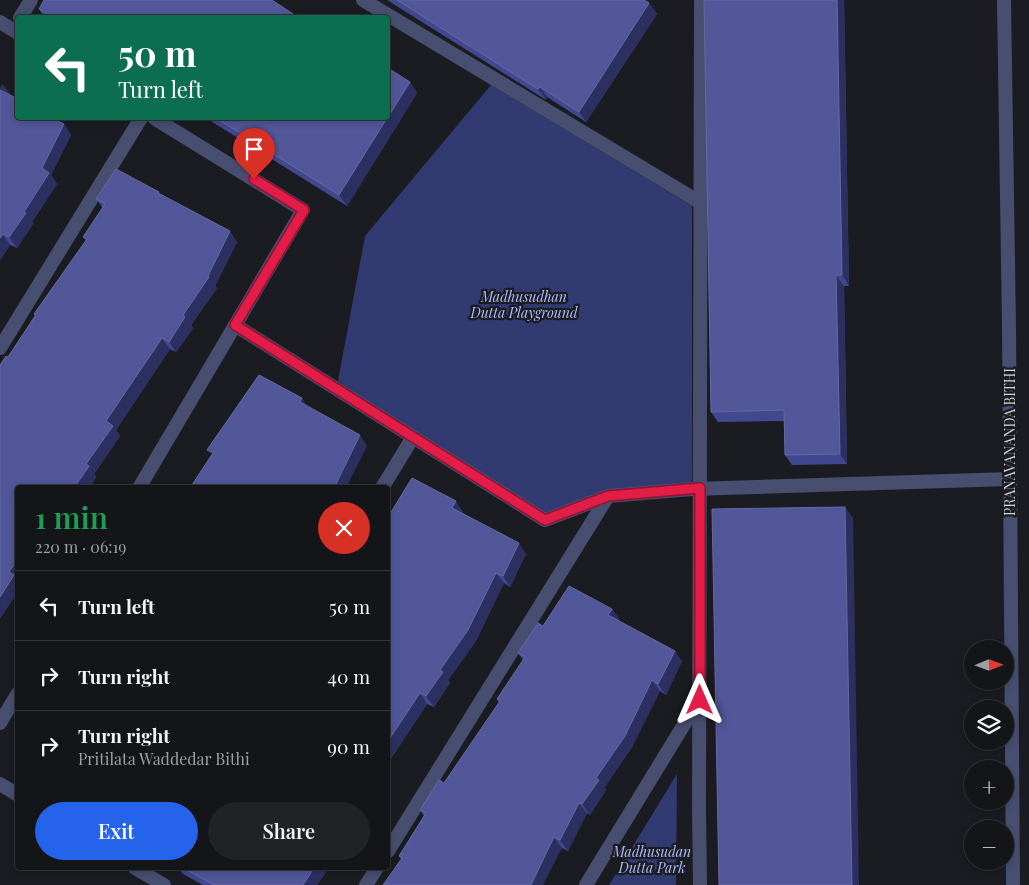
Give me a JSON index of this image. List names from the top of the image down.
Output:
{
  "streets": {
    "street": ["PRANAVANANDA BITHI"]
  },
  "parks": ["Madhusudhan Dutta Playground", "Madhusudan Dutta Park"],
  "north": "right",
  "page": {
    "turn": ["50 m", "Turn left"],
    "heading": ["1 min", "220 m · 06:19"],
    "list": [
      {
        "name": "Turn left",
        "value": "50 m"
      },
      {
        "name": "Turn right",
        "value": "40 m"
      },
      {
        "name": "Turn right",
        "note": "Pritilata Waddedar Bithi",
        "value": "90 m"
      }
    ],
    "map_buttons": ["+", "−"],
    "buttons": ["Exit", "Share"]
  }
}
